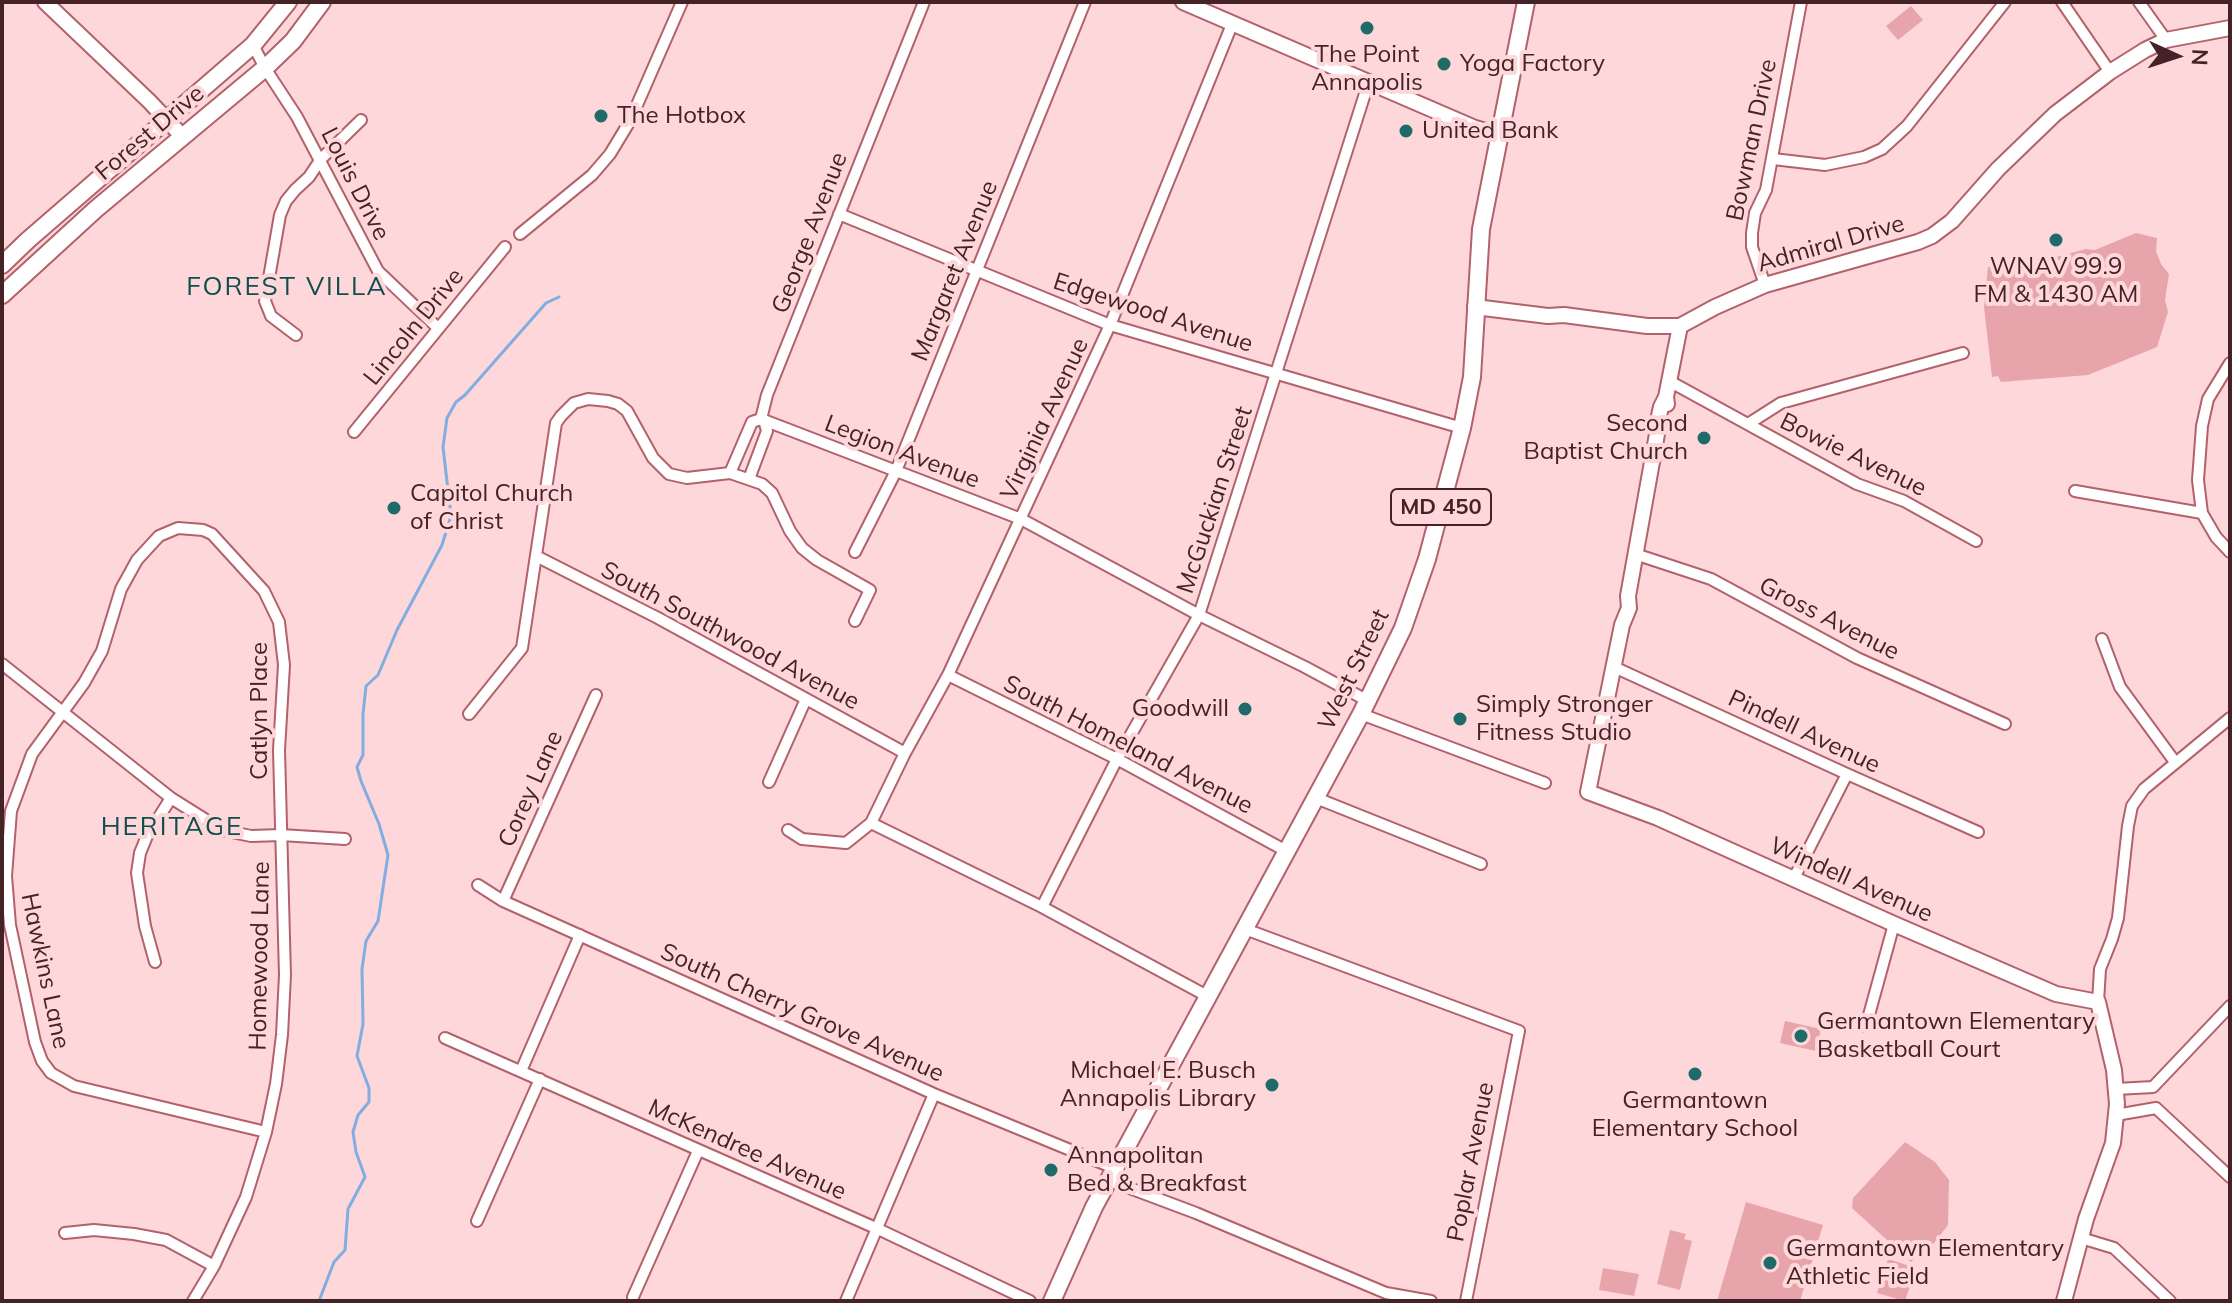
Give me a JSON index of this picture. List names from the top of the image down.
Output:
{
  "streets": {
    "main road": ["Forest Drive", "MD 450", "West Street"],
    "street": [
      "Bowman Drive",
      "Louis Drive",
      "George Avenue",
      "Admiral Drive",
      "Margaret Avenue",
      "Edgewood Avenue",
      "Lincoln Drive",
      "Virginia Avenue",
      "Legion Avenue",
      "Bowie Avenue",
      "McGuckian Street",
      "Gross Avenue",
      "South Southwood Avenue",
      "Catlyn Place",
      "Pindell Avenue",
      "South Homeland Avenue",
      "Corey Lane",
      "Windell Avenue",
      "Homewood Lane",
      "Hawkins Lane",
      "South Cherry Grove Avenue",
      "McKendree Avenue",
      "Poplar Avenue"
    ]
  },
  "crossings": [
    ["Forest Drive", "Louis Drive"],
    ["Bowman Drive", "Admiral Drive"],
    ["Louis Drive", "Lincoln Drive"],
    ["George Avenue", "Edgewood Avenue"],
    ["George Avenue", "Legion Avenue"],
    ["Admiral Drive", "West Street"],
    ["Margaret Avenue", "Edgewood Avenue"],
    ["Margaret Avenue", "Legion Avenue"],
    ["Edgewood Avenue", "Virginia Avenue"],
    ["Edgewood Avenue", "McGuckian Street"],
    ["Edgewood Avenue", "West Street"],
    ["Virginia Avenue", "Legion Avenue"],
    ["Virginia Avenue", "South Southwood Avenue"],
    ["Virginia Avenue", "South Homeland Avenue"],
    ["Legion Avenue", "McGuckian Street"],
    ["Legion Avenue", "West Street"],
    ["McGuckian Street", "South Homeland Avenue"],
    ["West Street", "South Homeland Avenue"],
    ["West Street", "South Cherry Grove Avenue"],
    ["West Street", "Poplar Avenue"],
    ["Catlyn Place", "Homewood Lane"],
    ["Catlyn Place", "Hawkins Lane"],
    ["Pindell Avenue", "Windell Avenue"],
    ["Corey Lane", "South Cherry Grove Avenue"],
    ["Homewood Lane", "Hawkins Lane"]
  ],
  "districts": ["FOREST VILLA", "HERITAGE"],
  "places": [
    "The Point Annapolis",
    "Yoga Factory",
    "The Hotbox",
    "United Bank",
    "WNAV 99.9 FM & 1430 AM",
    "Second Baptist Church",
    "Capitol Church of Christ",
    "Goodwill",
    "Simply Stronger Fitness Studio",
    "Germantown Elementary Basketball Court",
    "Germantown Elementary School",
    "Michael E. Busch Annapolis Library",
    "Annapolitan Bed & Breakfast",
    "Germantown Elementary Athletic Field"
  ],
  "north": "right"
}
